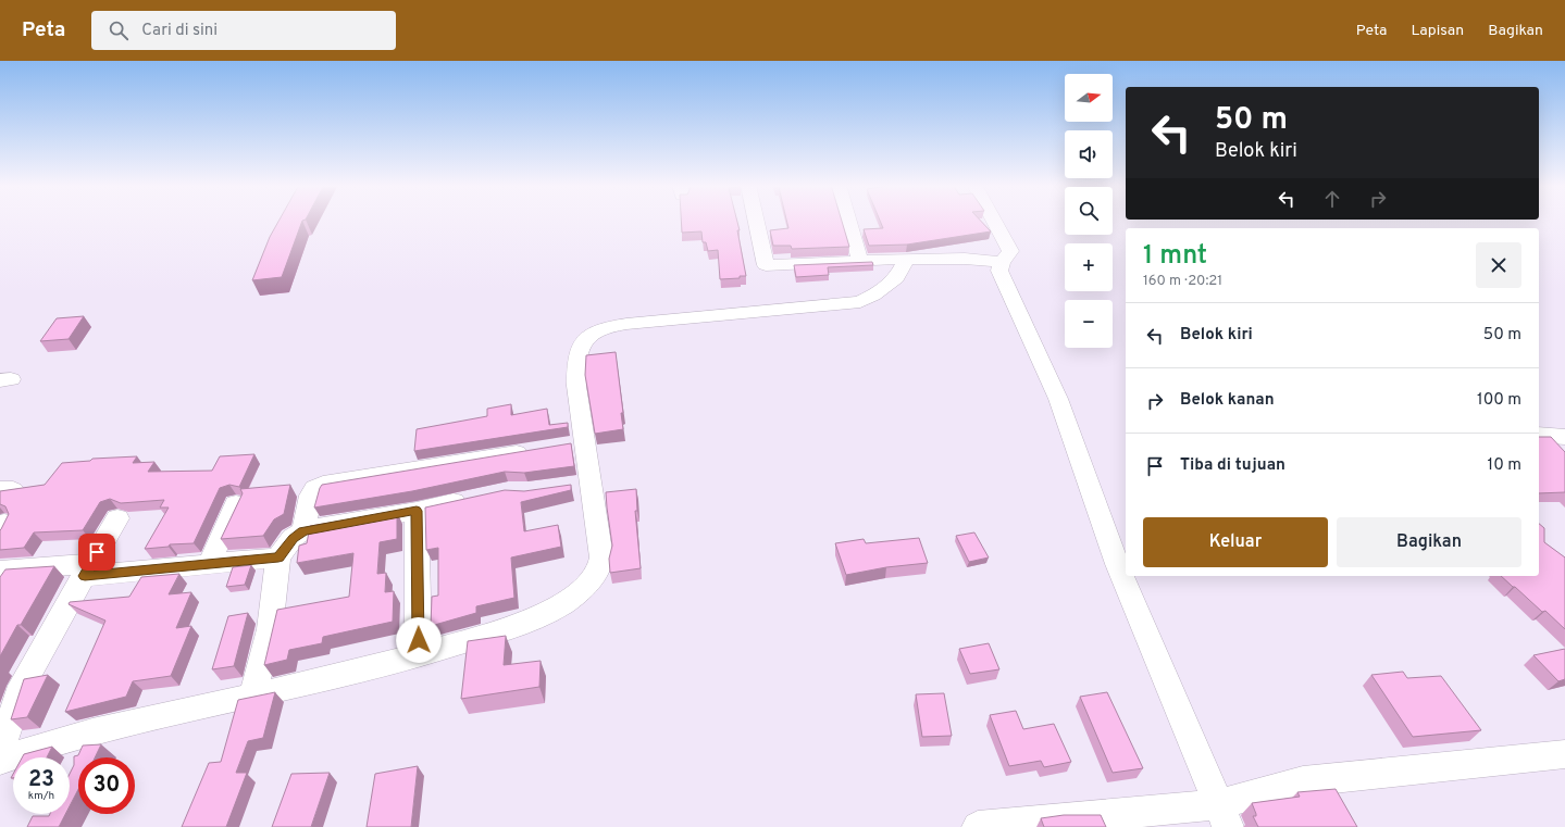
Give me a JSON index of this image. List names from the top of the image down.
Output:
{
  "north": "right",
  "page": {
    "header": "Peta",
    "search": "Cari di sini",
    "nav": ["Peta", "Lapisan", "Bagikan"],
    "map_buttons": ["+", "−"],
    "turn": ["50 m", "Belok kiri"],
    "heading": ["1 mnt", "160 m · 20:21"],
    "list": [
      {
        "name": "Belok kiri",
        "value": "50 m"
      },
      {
        "name": "Belok kanan",
        "value": "100 m"
      },
      {
        "name": "Tiba di tujuan",
        "value": "10 m"
      }
    ],
    "buttons": ["Keluar", "Bagikan"],
    "speed": "23 km/h",
    "limit": "30"
  }
}
